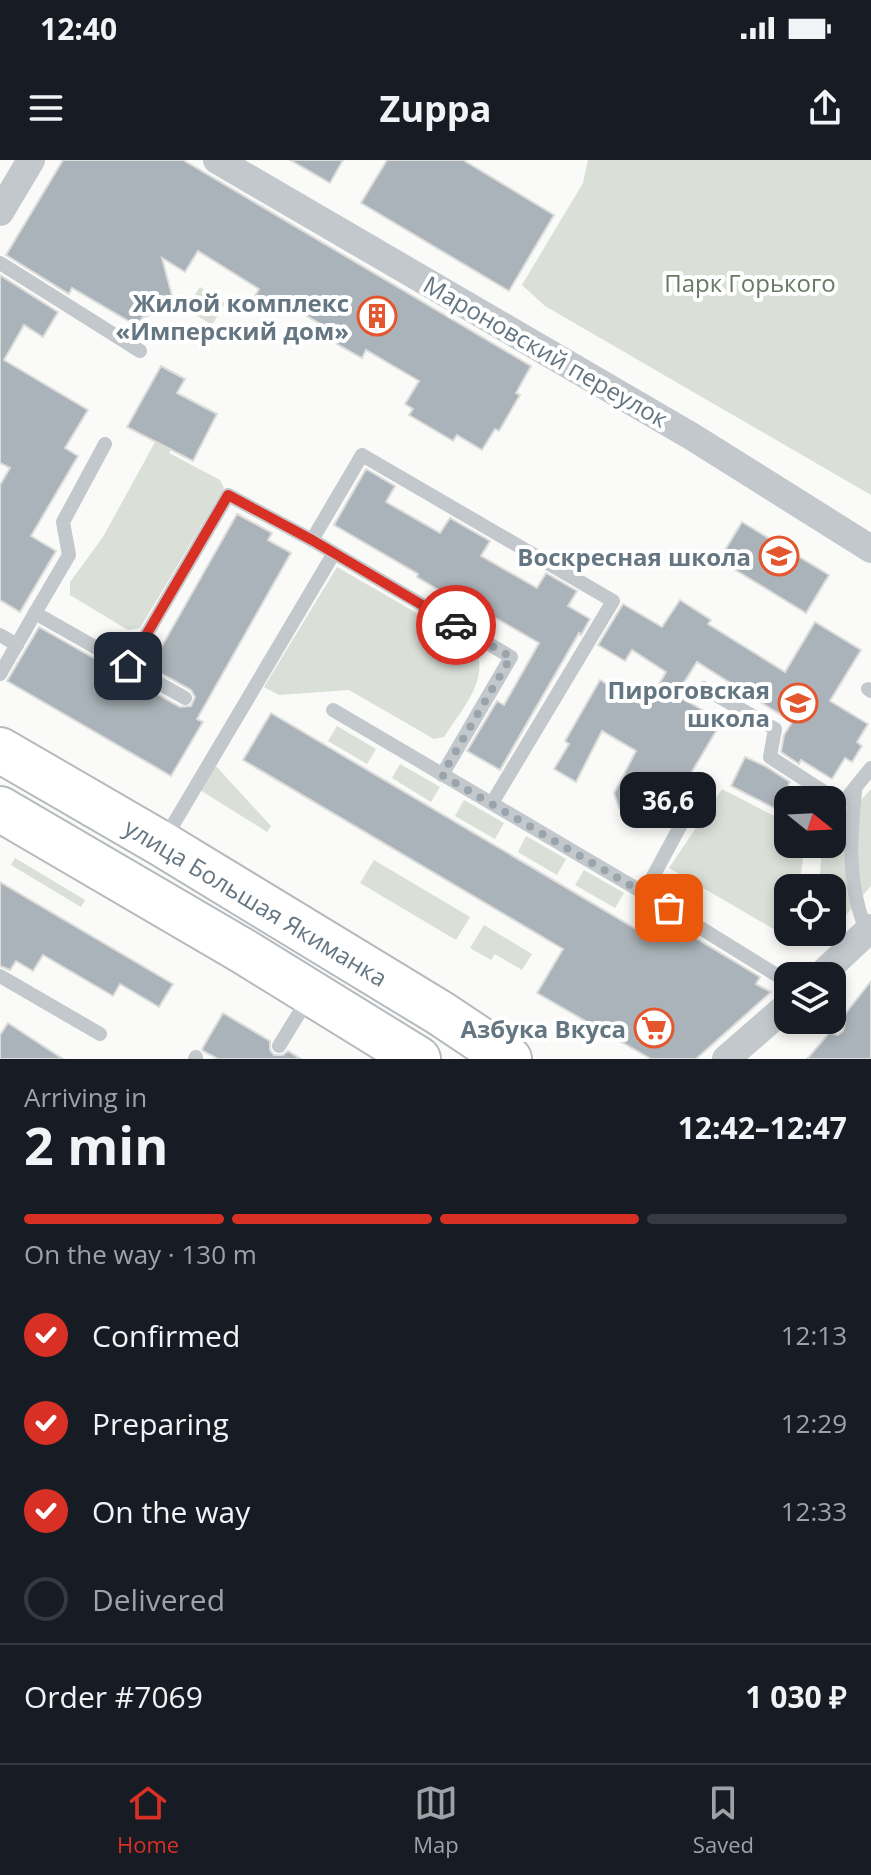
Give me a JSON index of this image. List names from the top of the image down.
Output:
{
  "streets": {
    "main road": ["улица Большая Якиманка"],
    "street": ["Мароновский переулок"]
  },
  "parks": ["Парк Горького"],
  "places": {
    "building": ["Жилой комплекс «Имперский дом»"],
    "school or university": ["Воскресная школа", "Пироговская школа"],
    "other": ["36,6"],
    "supermarket": ["Азбука Вкуса"]
  },
  "north": "right",
  "page": {
    "status": "12:40",
    "header": "Zuppa",
    "bubble": "36,6",
    "heading": ["2 min", "Arriving in", "12:42–12:47"],
    "panel": ["Order #7069", "1 030 ₽"],
    "bar": "On the way · 130 m",
    "list": [
      ["Confirmed", "12:13"],
      ["Preparing", "12:29"],
      ["On the way", "12:33"],
      "Delivered"
    ],
    "tabs": ["Home", "Map", "Saved"]
  }
}
